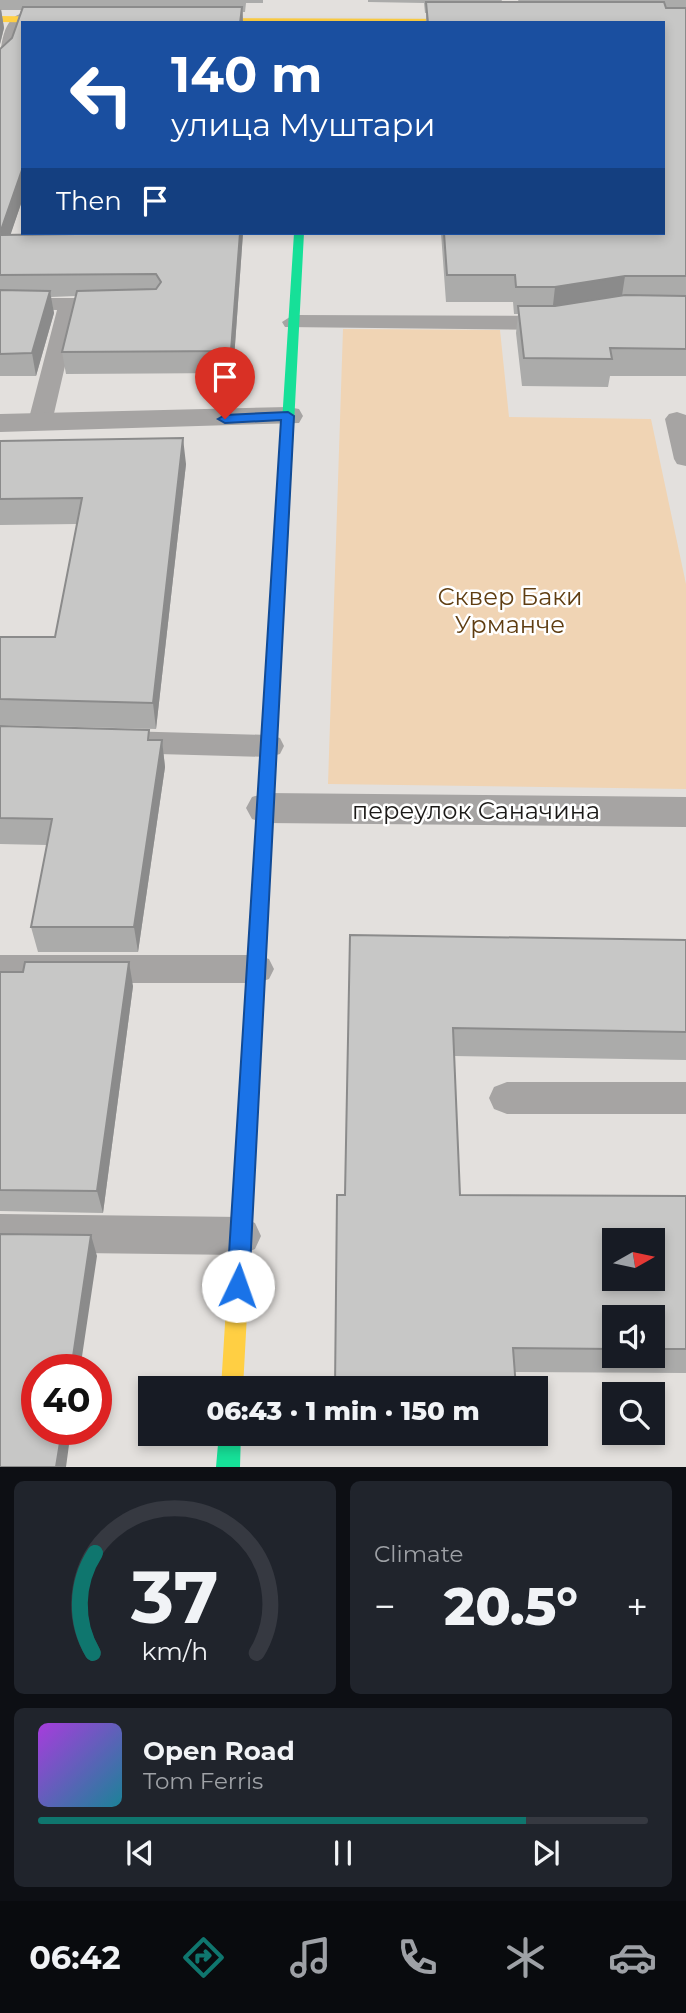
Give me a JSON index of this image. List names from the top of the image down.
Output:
{
  "streets": {
    "street": ["переулок Саначина"]
  },
  "parks": ["Сквер Баки Урманче"],
  "north": "right",
  "page": {
    "turn": ["140 m", "улица Муштари"],
    "then": "Then",
    "limit": "40",
    "trip": "06:43 · 1 min · 150 m",
    "tile": "Climate",
    "heat": ["−", "20.5°", "+"],
    "song": ["Open Road", "Tom Ferris"],
    "tabs": "06:42",
    "gauge": ["37", "km/h"]
  }
}
